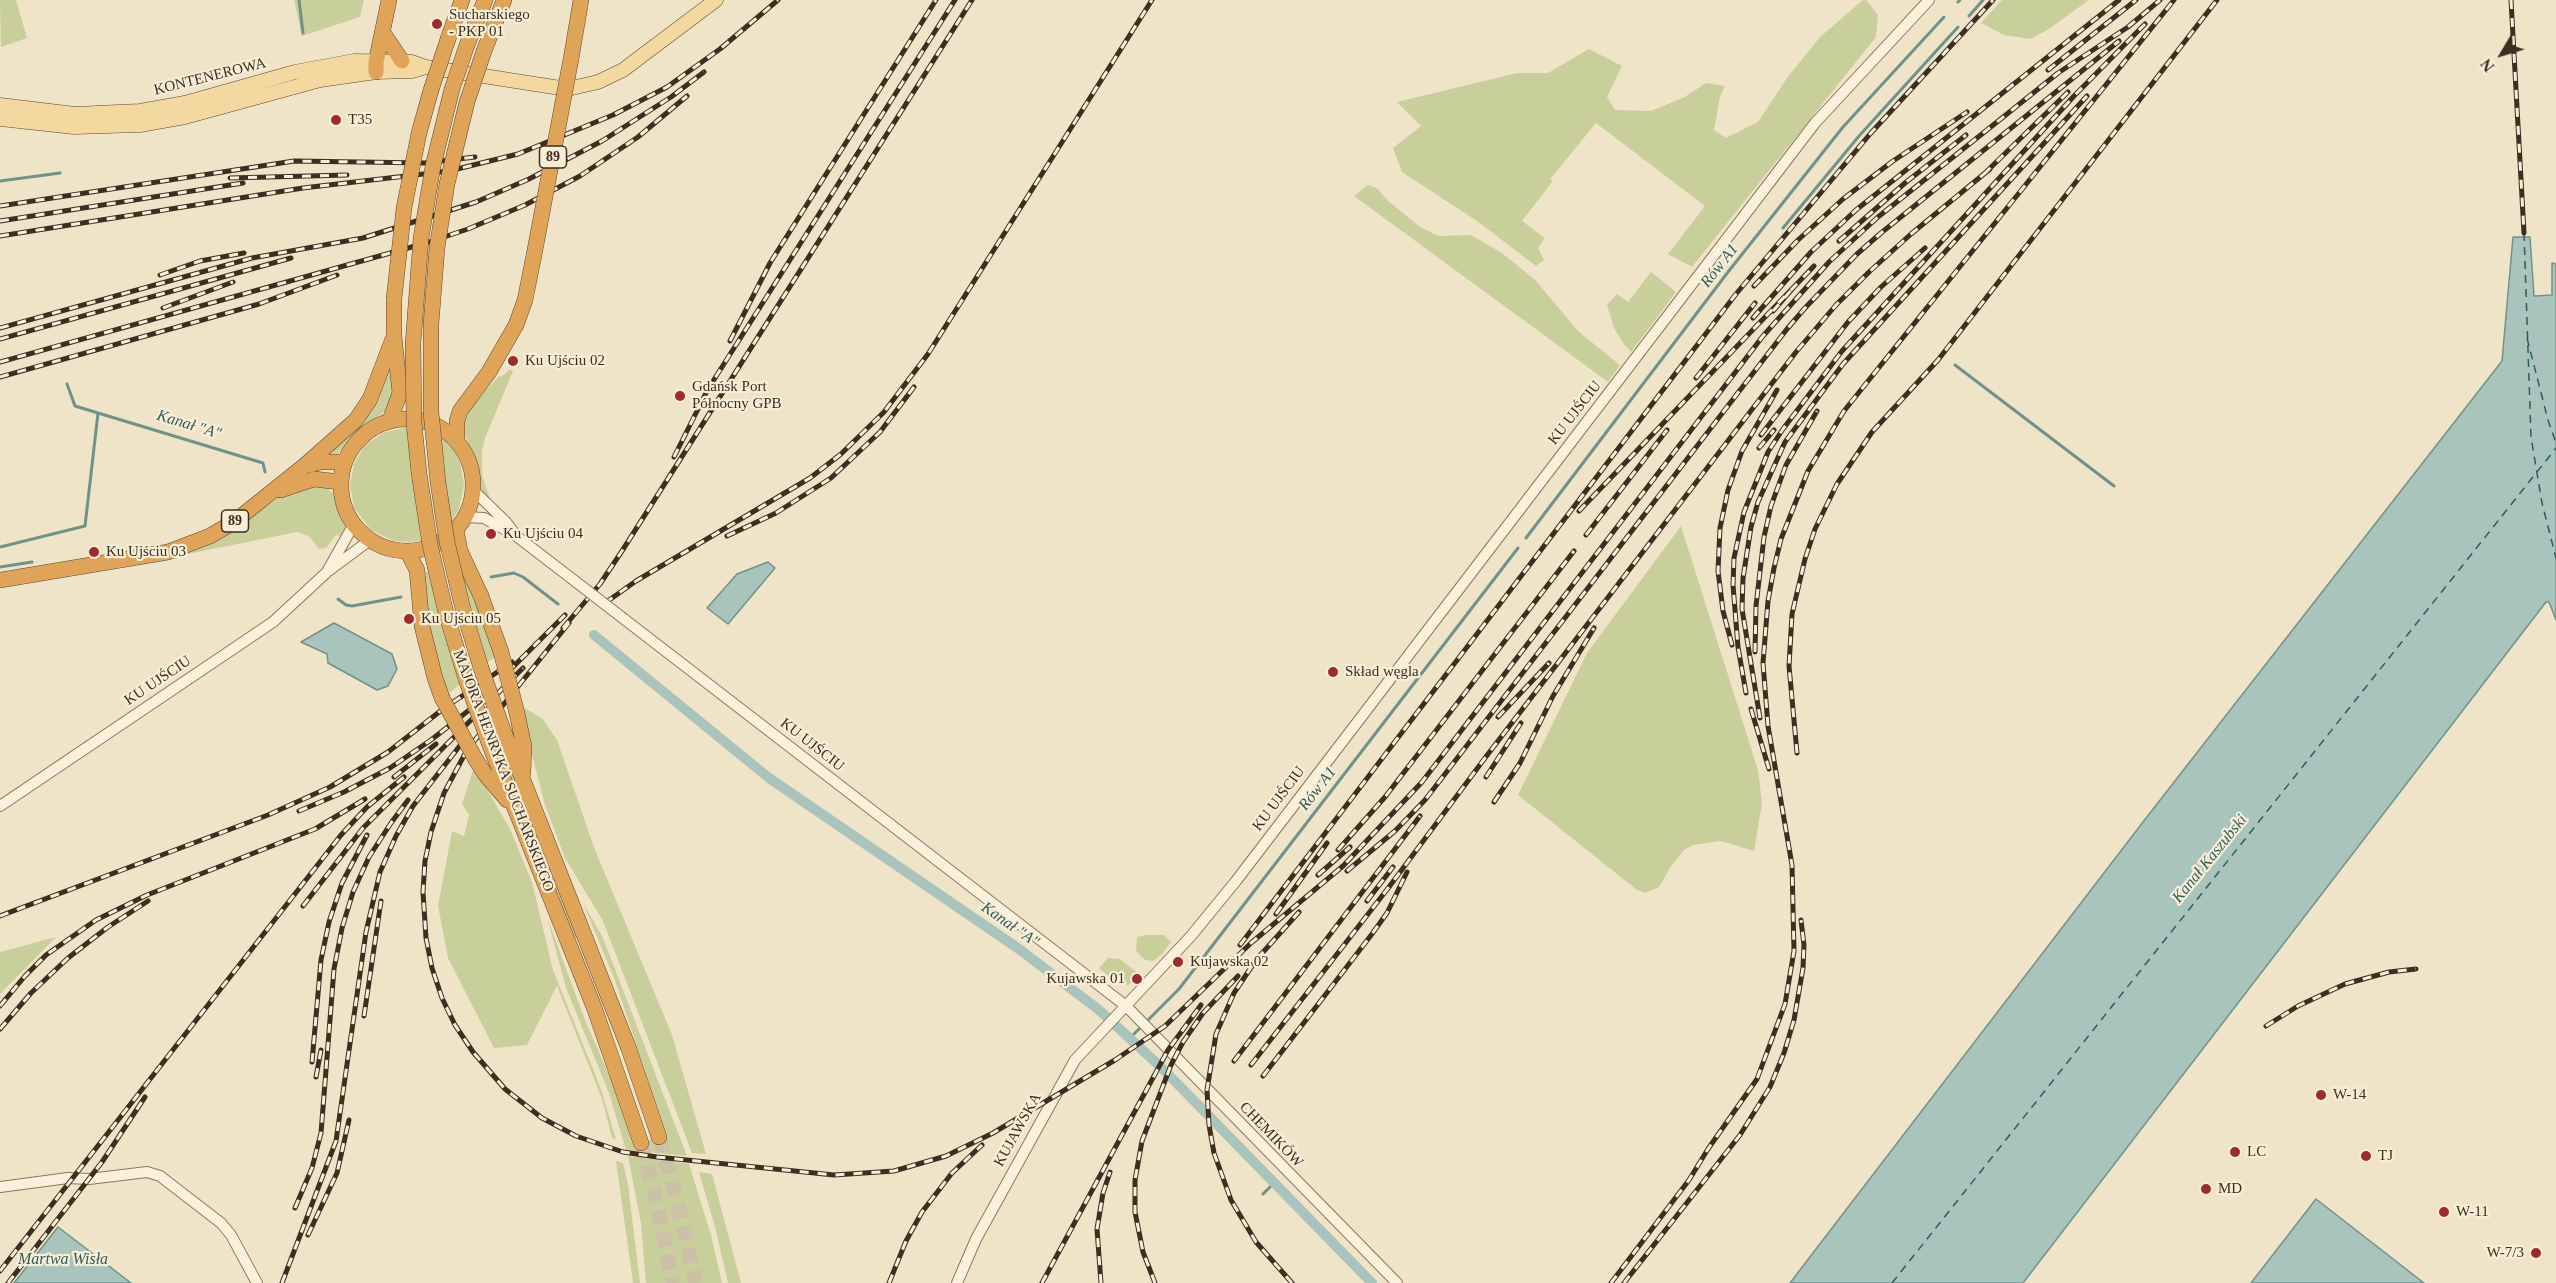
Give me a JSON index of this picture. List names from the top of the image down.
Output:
{
  "streets": {
    "highway": ["89", "MAJORA HENRYKA SUCHARSKIEGO"],
    "main road": ["KONTENEROWA"],
    "street": ["KU UJŚCIU", "KUJAWSKA", "CHEMIKÓW"]
  },
  "crossings": [
    ["89", "KU UJŚCIU"],
    ["KU UJŚCIU", "KUJAWSKA"],
    ["KU UJŚCIU", "CHEMIKÓW"],
    ["KUJAWSKA", "CHEMIKÓW"]
  ],
  "water": [
    "Rów A1",
    "Kanał \"A\"",
    "Kanał Kaszubski",
    "Martwa Wisła"
  ],
  "places": [
    "Sucharskiego - PKP 01",
    "T35",
    "Ku Ujściu 02",
    "Gdańsk Port Północny GPB",
    "Ku Ujściu 04",
    "Ku Ujściu 03",
    "Ku Ujściu 05",
    "Skład węgla",
    "Kujawska 02",
    "Kujawska 01",
    "W-14",
    "LC",
    "TJ",
    "MD",
    "W-11",
    "W-7/3"
  ],
  "north": "bottom left"
}
